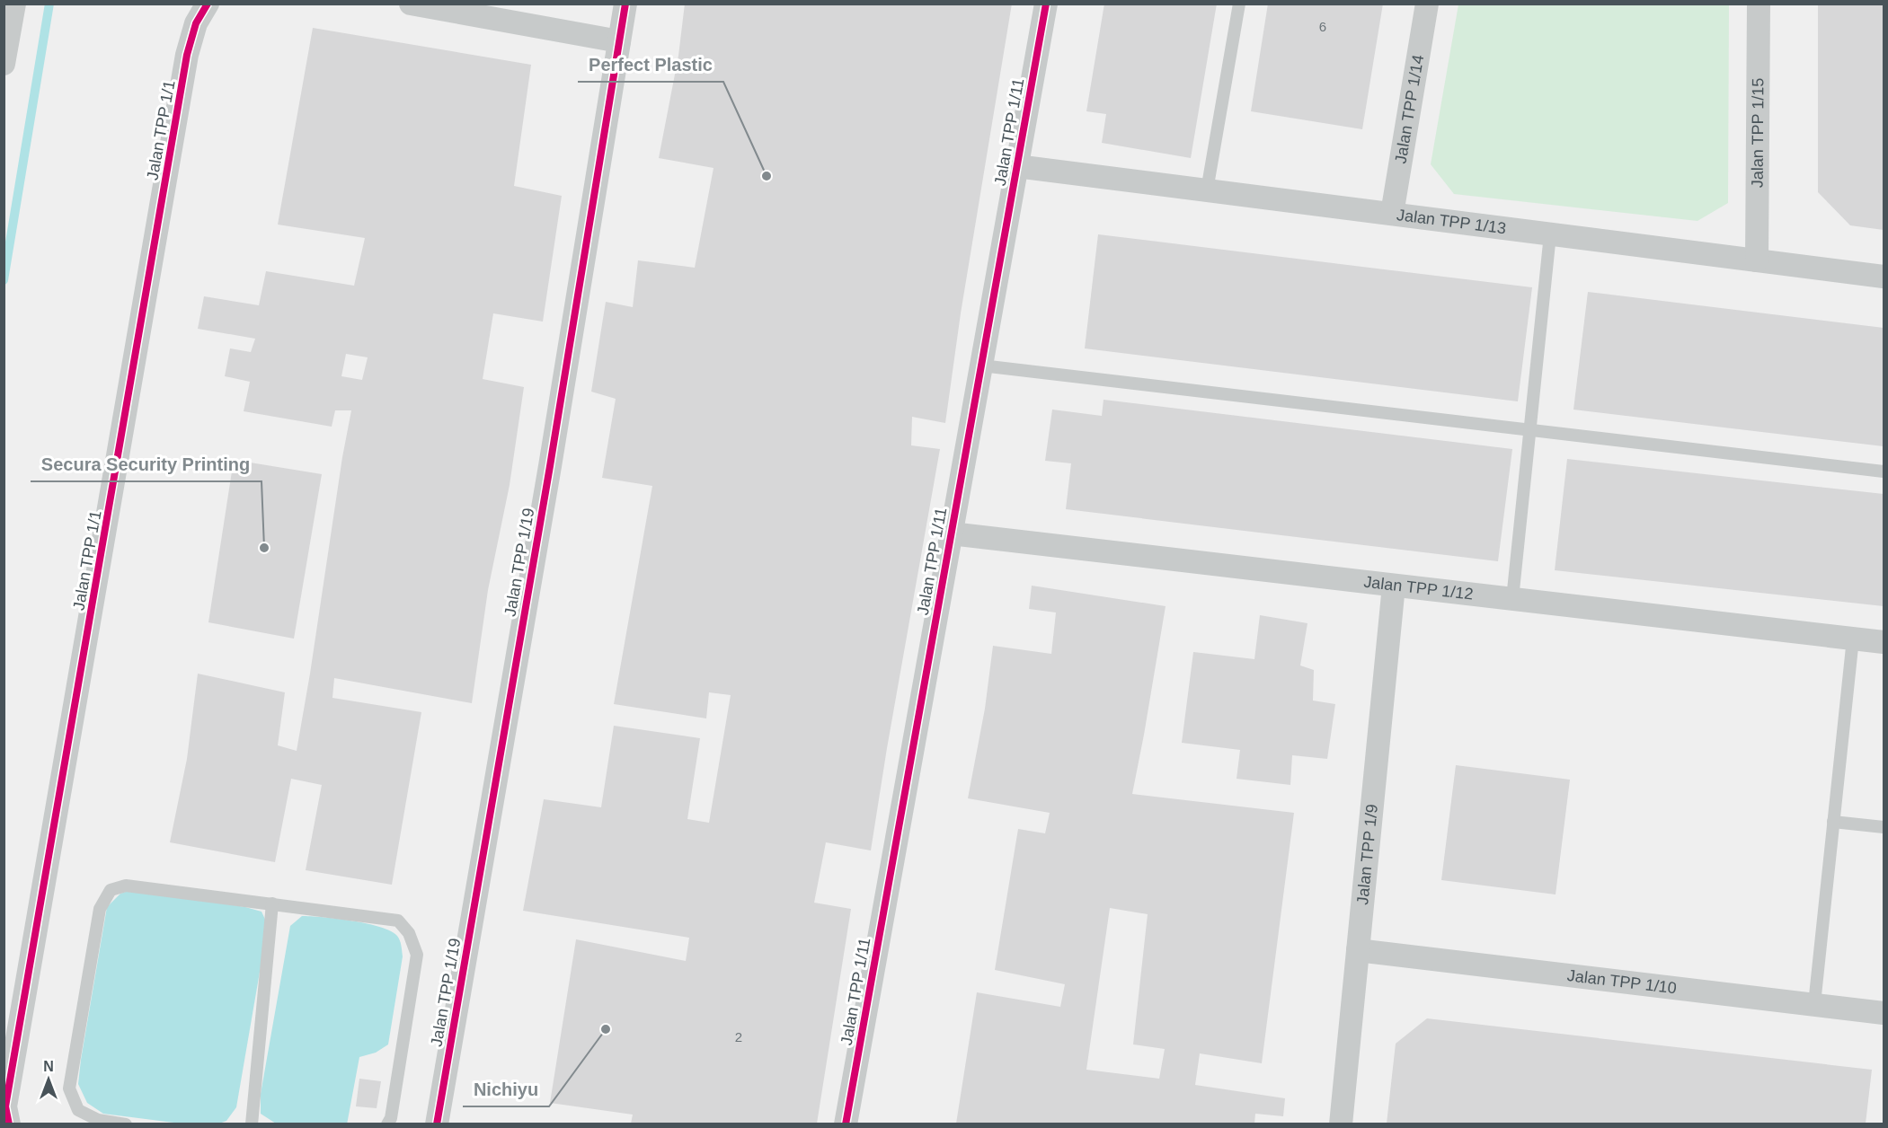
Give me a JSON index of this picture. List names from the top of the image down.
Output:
{
  "streets": {
    "street": [
      "Jalan TPP 1/14",
      "Jalan TPP 1/1",
      "Jalan TPP 1/11",
      "Jalan TPP 1/15",
      "Jalan TPP 1/13",
      "Jalan TPP 1/19",
      "Jalan TPP 1/12",
      "Jalan TPP 1/9",
      "Jalan TPP 1/10"
    ]
  },
  "crossings": [
    ["Jalan TPP 1/14", "Jalan TPP 1/13"],
    ["Jalan TPP 1/11", "Jalan TPP 1/13"],
    ["Jalan TPP 1/11", "Jalan TPP 1/12"],
    ["Jalan TPP 1/15", "Jalan TPP 1/13"],
    ["Jalan TPP 1/12", "Jalan TPP 1/9"],
    ["Jalan TPP 1/9", "Jalan TPP 1/10"]
  ],
  "places": ["Perfect Plastic", "Secura Security Printing", "Nichiyu"],
  "house_numbers": ["6", "2"],
  "north": "top"
}
